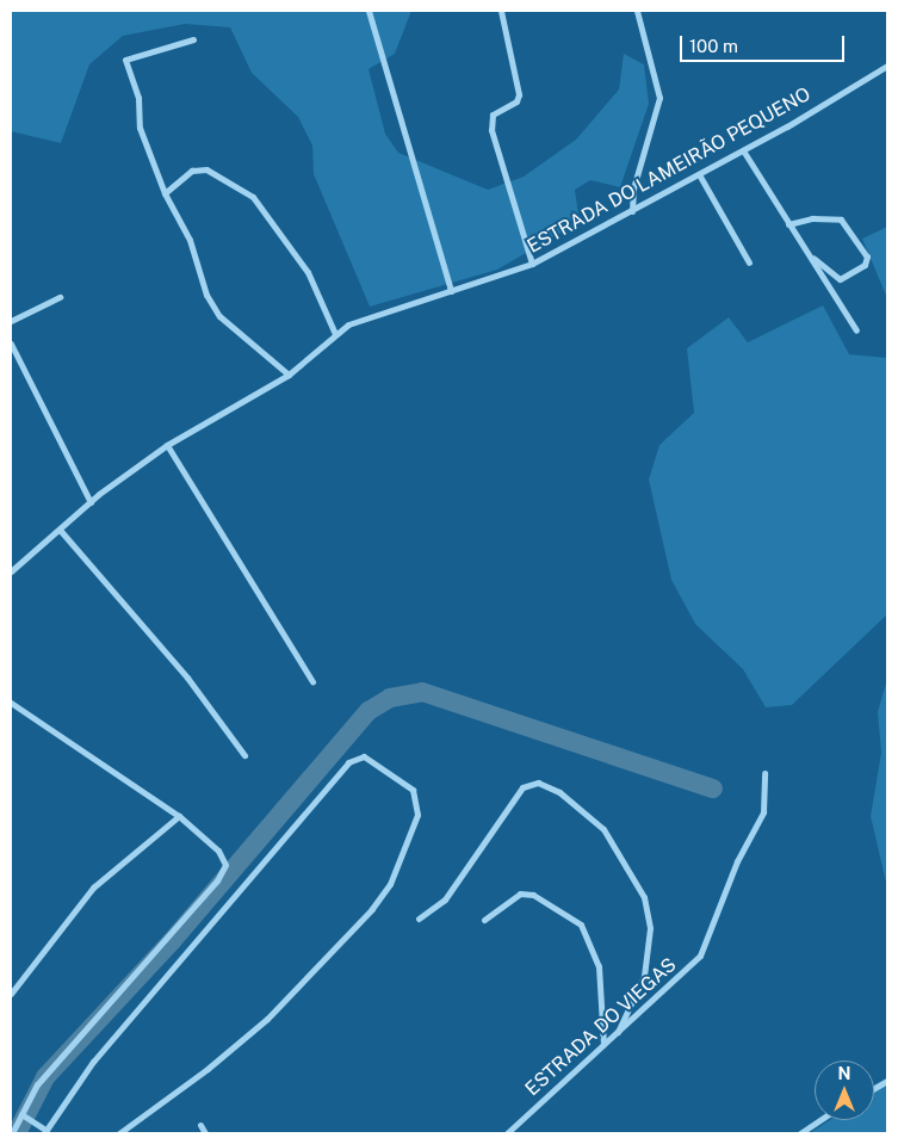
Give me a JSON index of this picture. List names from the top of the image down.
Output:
{
  "streets": {
    "street": ["ESTRADA DO LAMEIRÃO PEQUENO", "ESTRADA DO VIEGAS"]
  },
  "scale_bar": "100 m",
  "north": "top"
}
